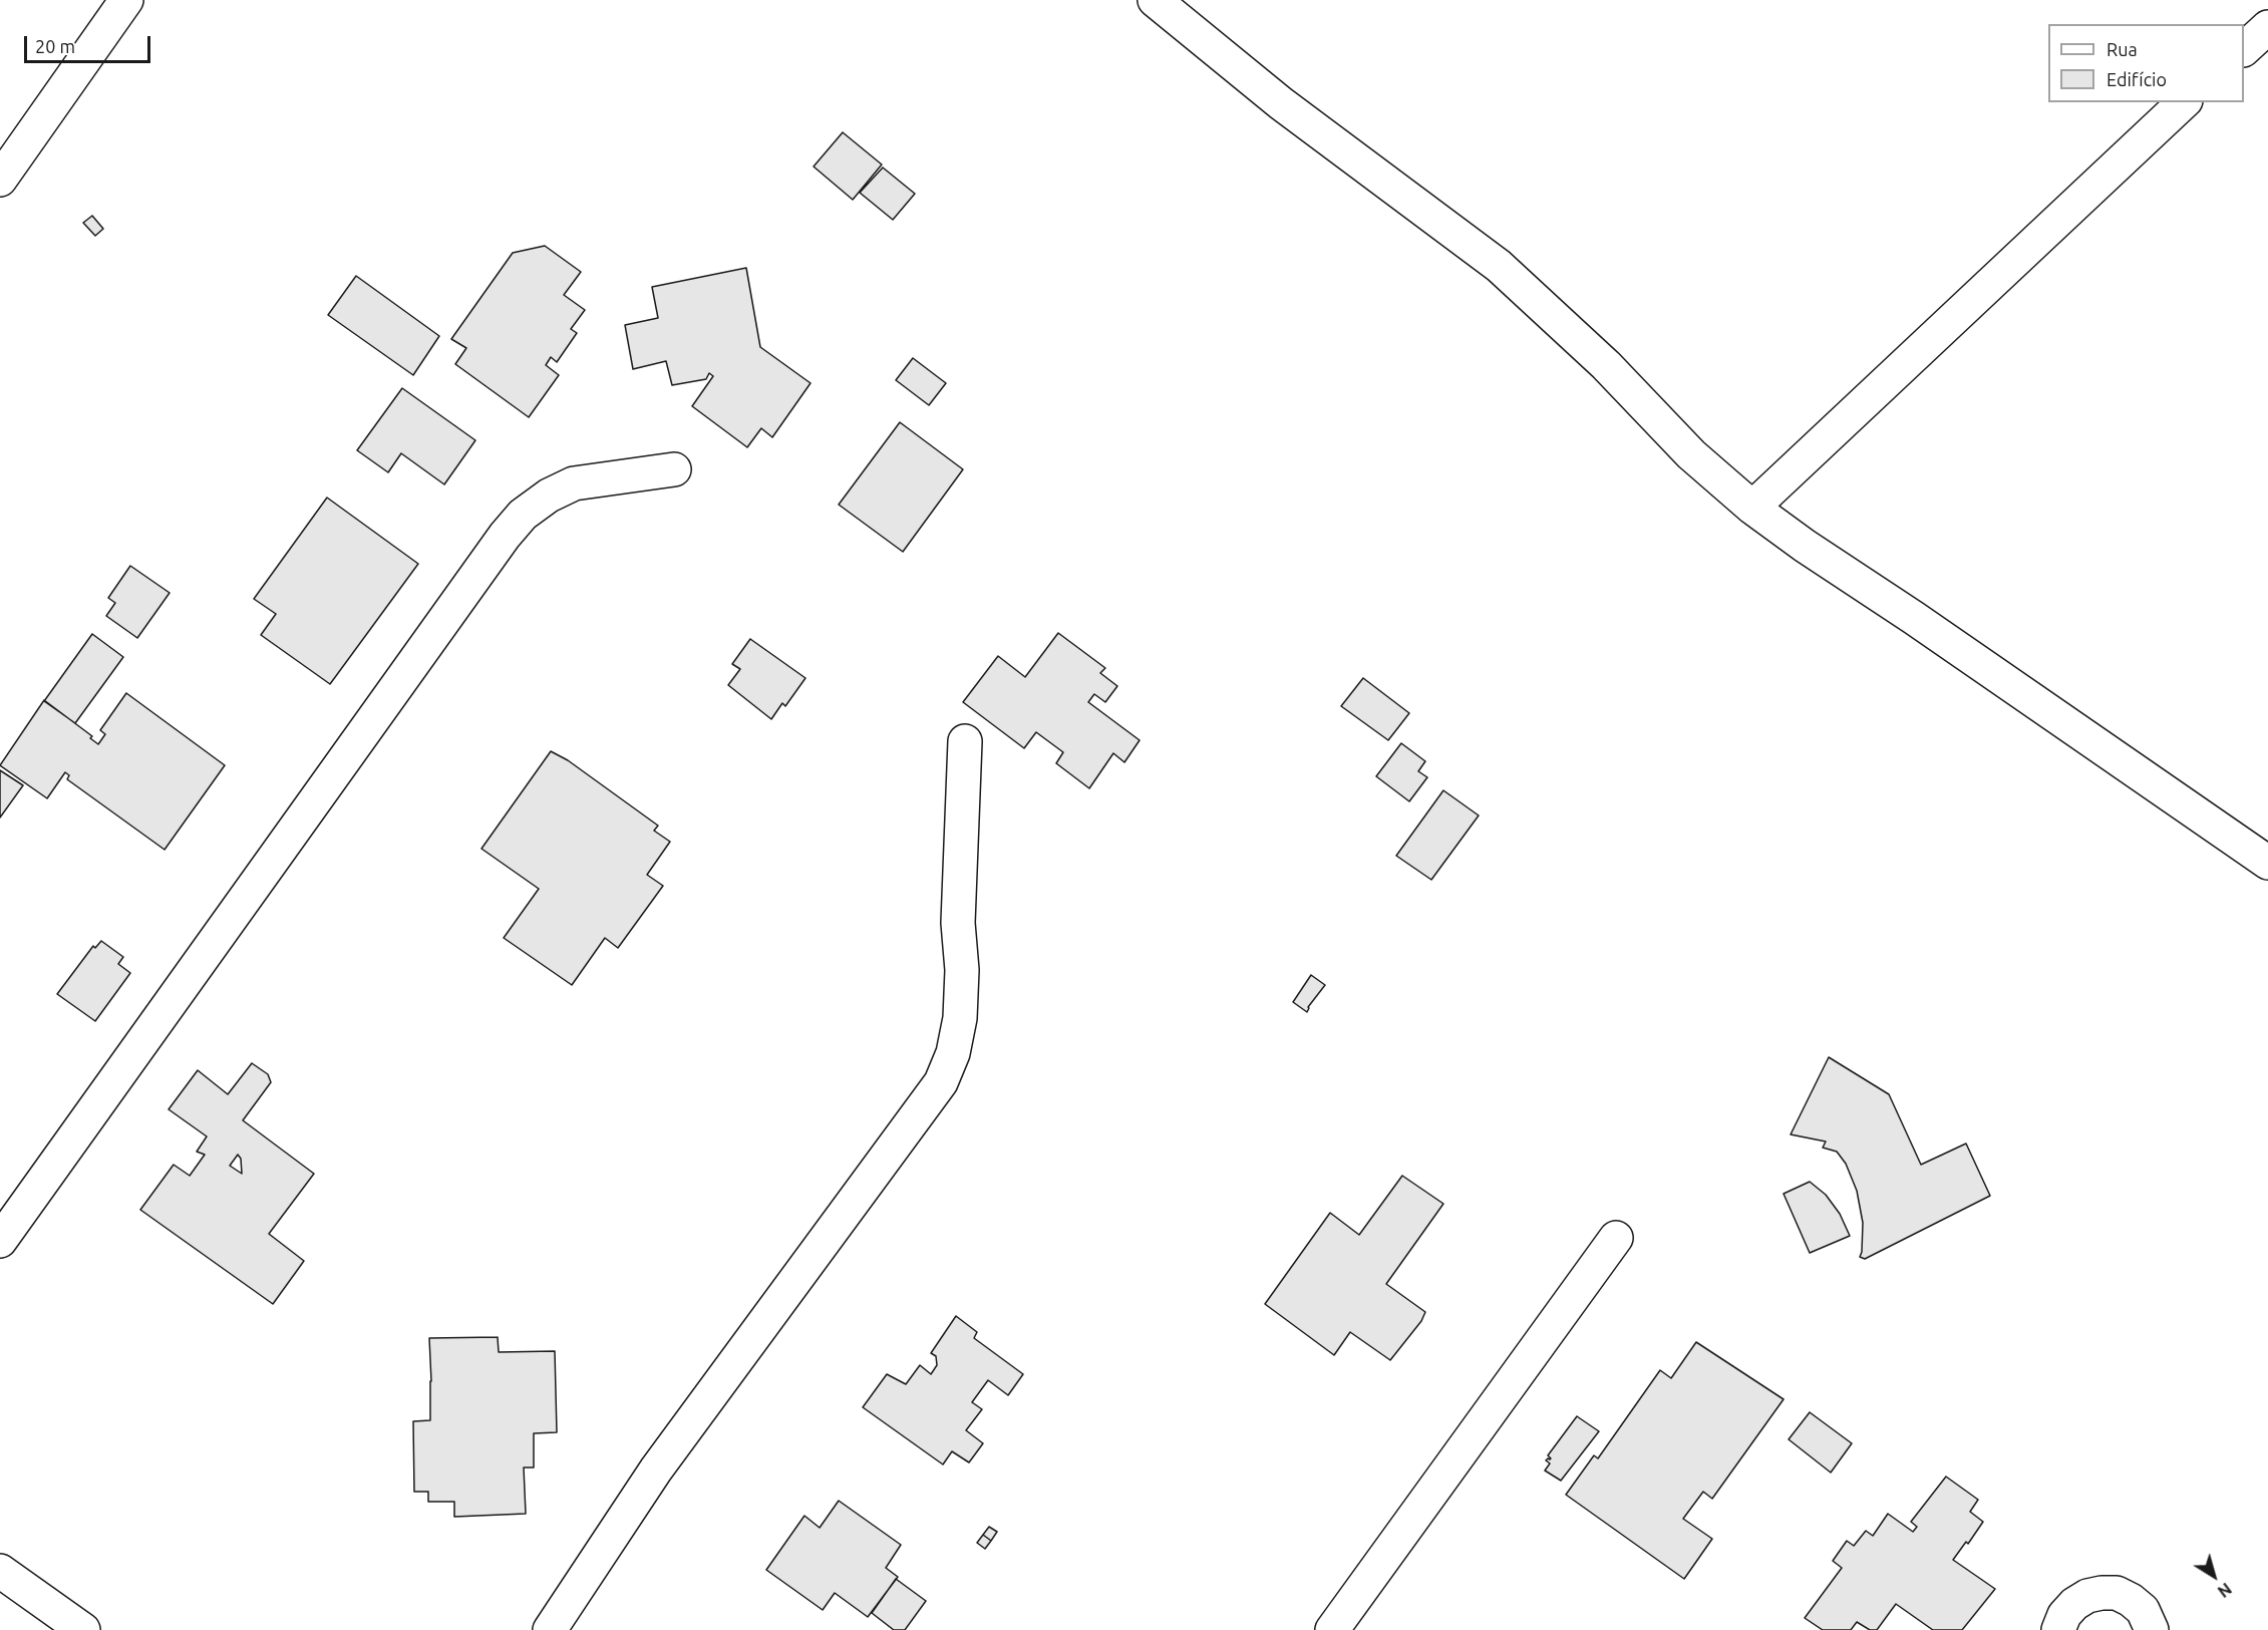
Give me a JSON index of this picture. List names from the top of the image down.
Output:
{
  "legend": ["Rua", "Edifício"],
  "scale_bar": "20 m",
  "north": "bottom right"
}
